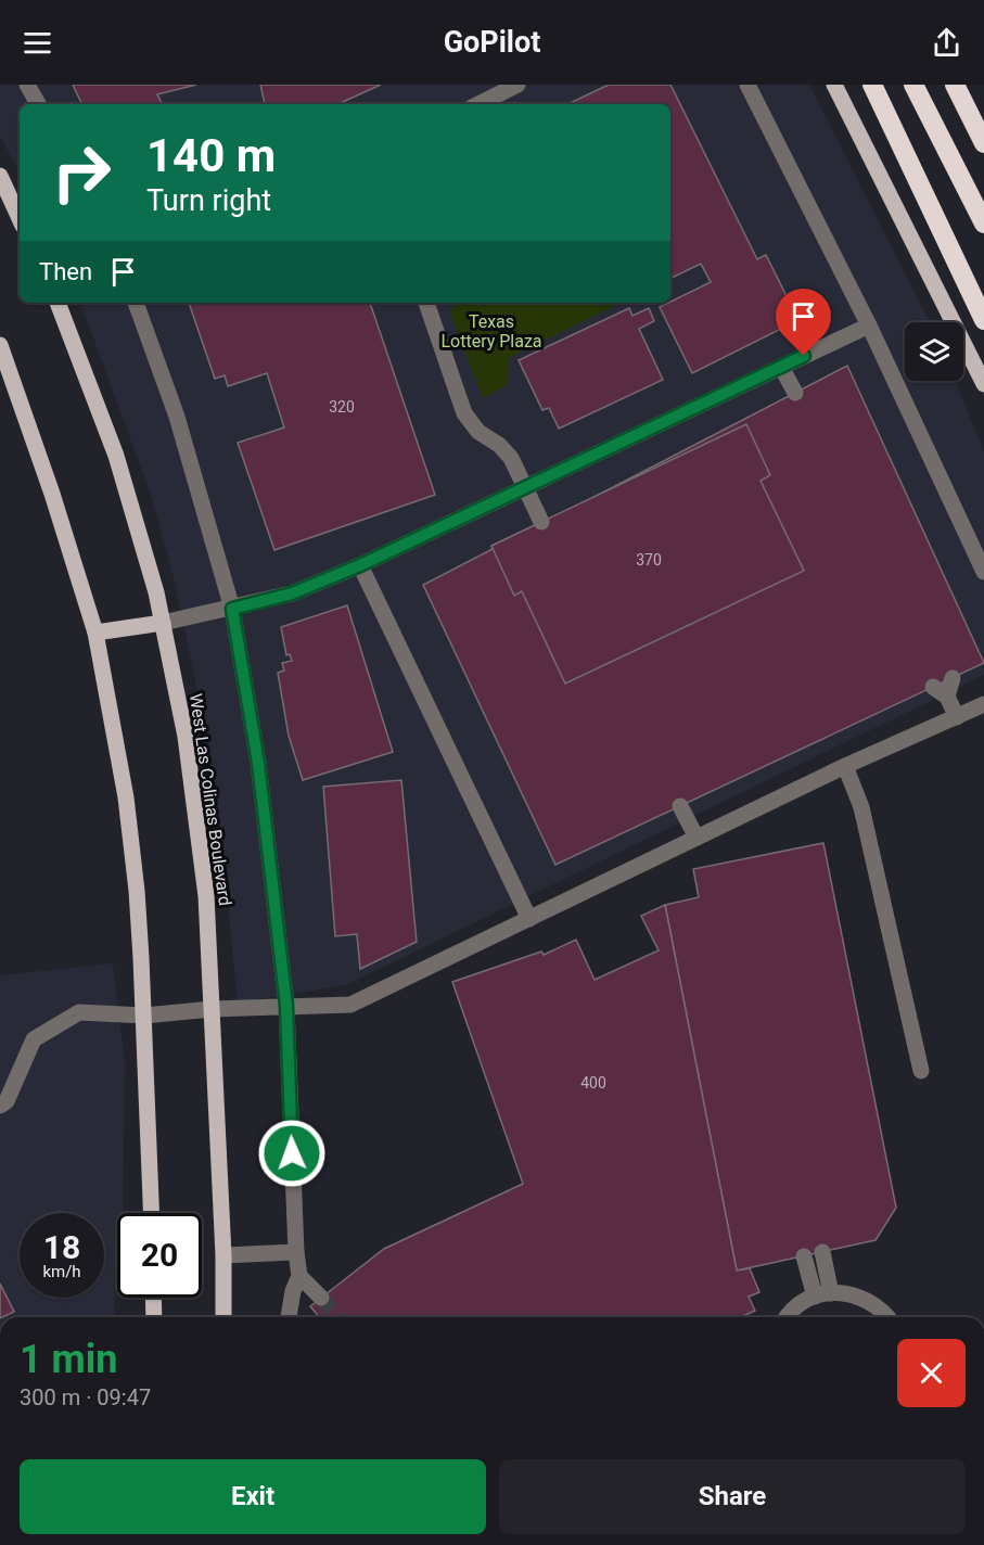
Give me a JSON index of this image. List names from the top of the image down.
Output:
{
  "streets": {
    "main road": ["West Las Colinas Boulevard"]
  },
  "parks": ["Texas Lottery Plaza"],
  "house_numbers": ["320", "370", "400"],
  "page": {
    "header": "GoPilot",
    "turn": ["140 m", "Turn right"],
    "then": "Then",
    "speed": "18 km/h",
    "limit": "20",
    "heading": ["1 min", "300 m · 09:47"],
    "buttons": ["Exit", "Share"]
  }
}
